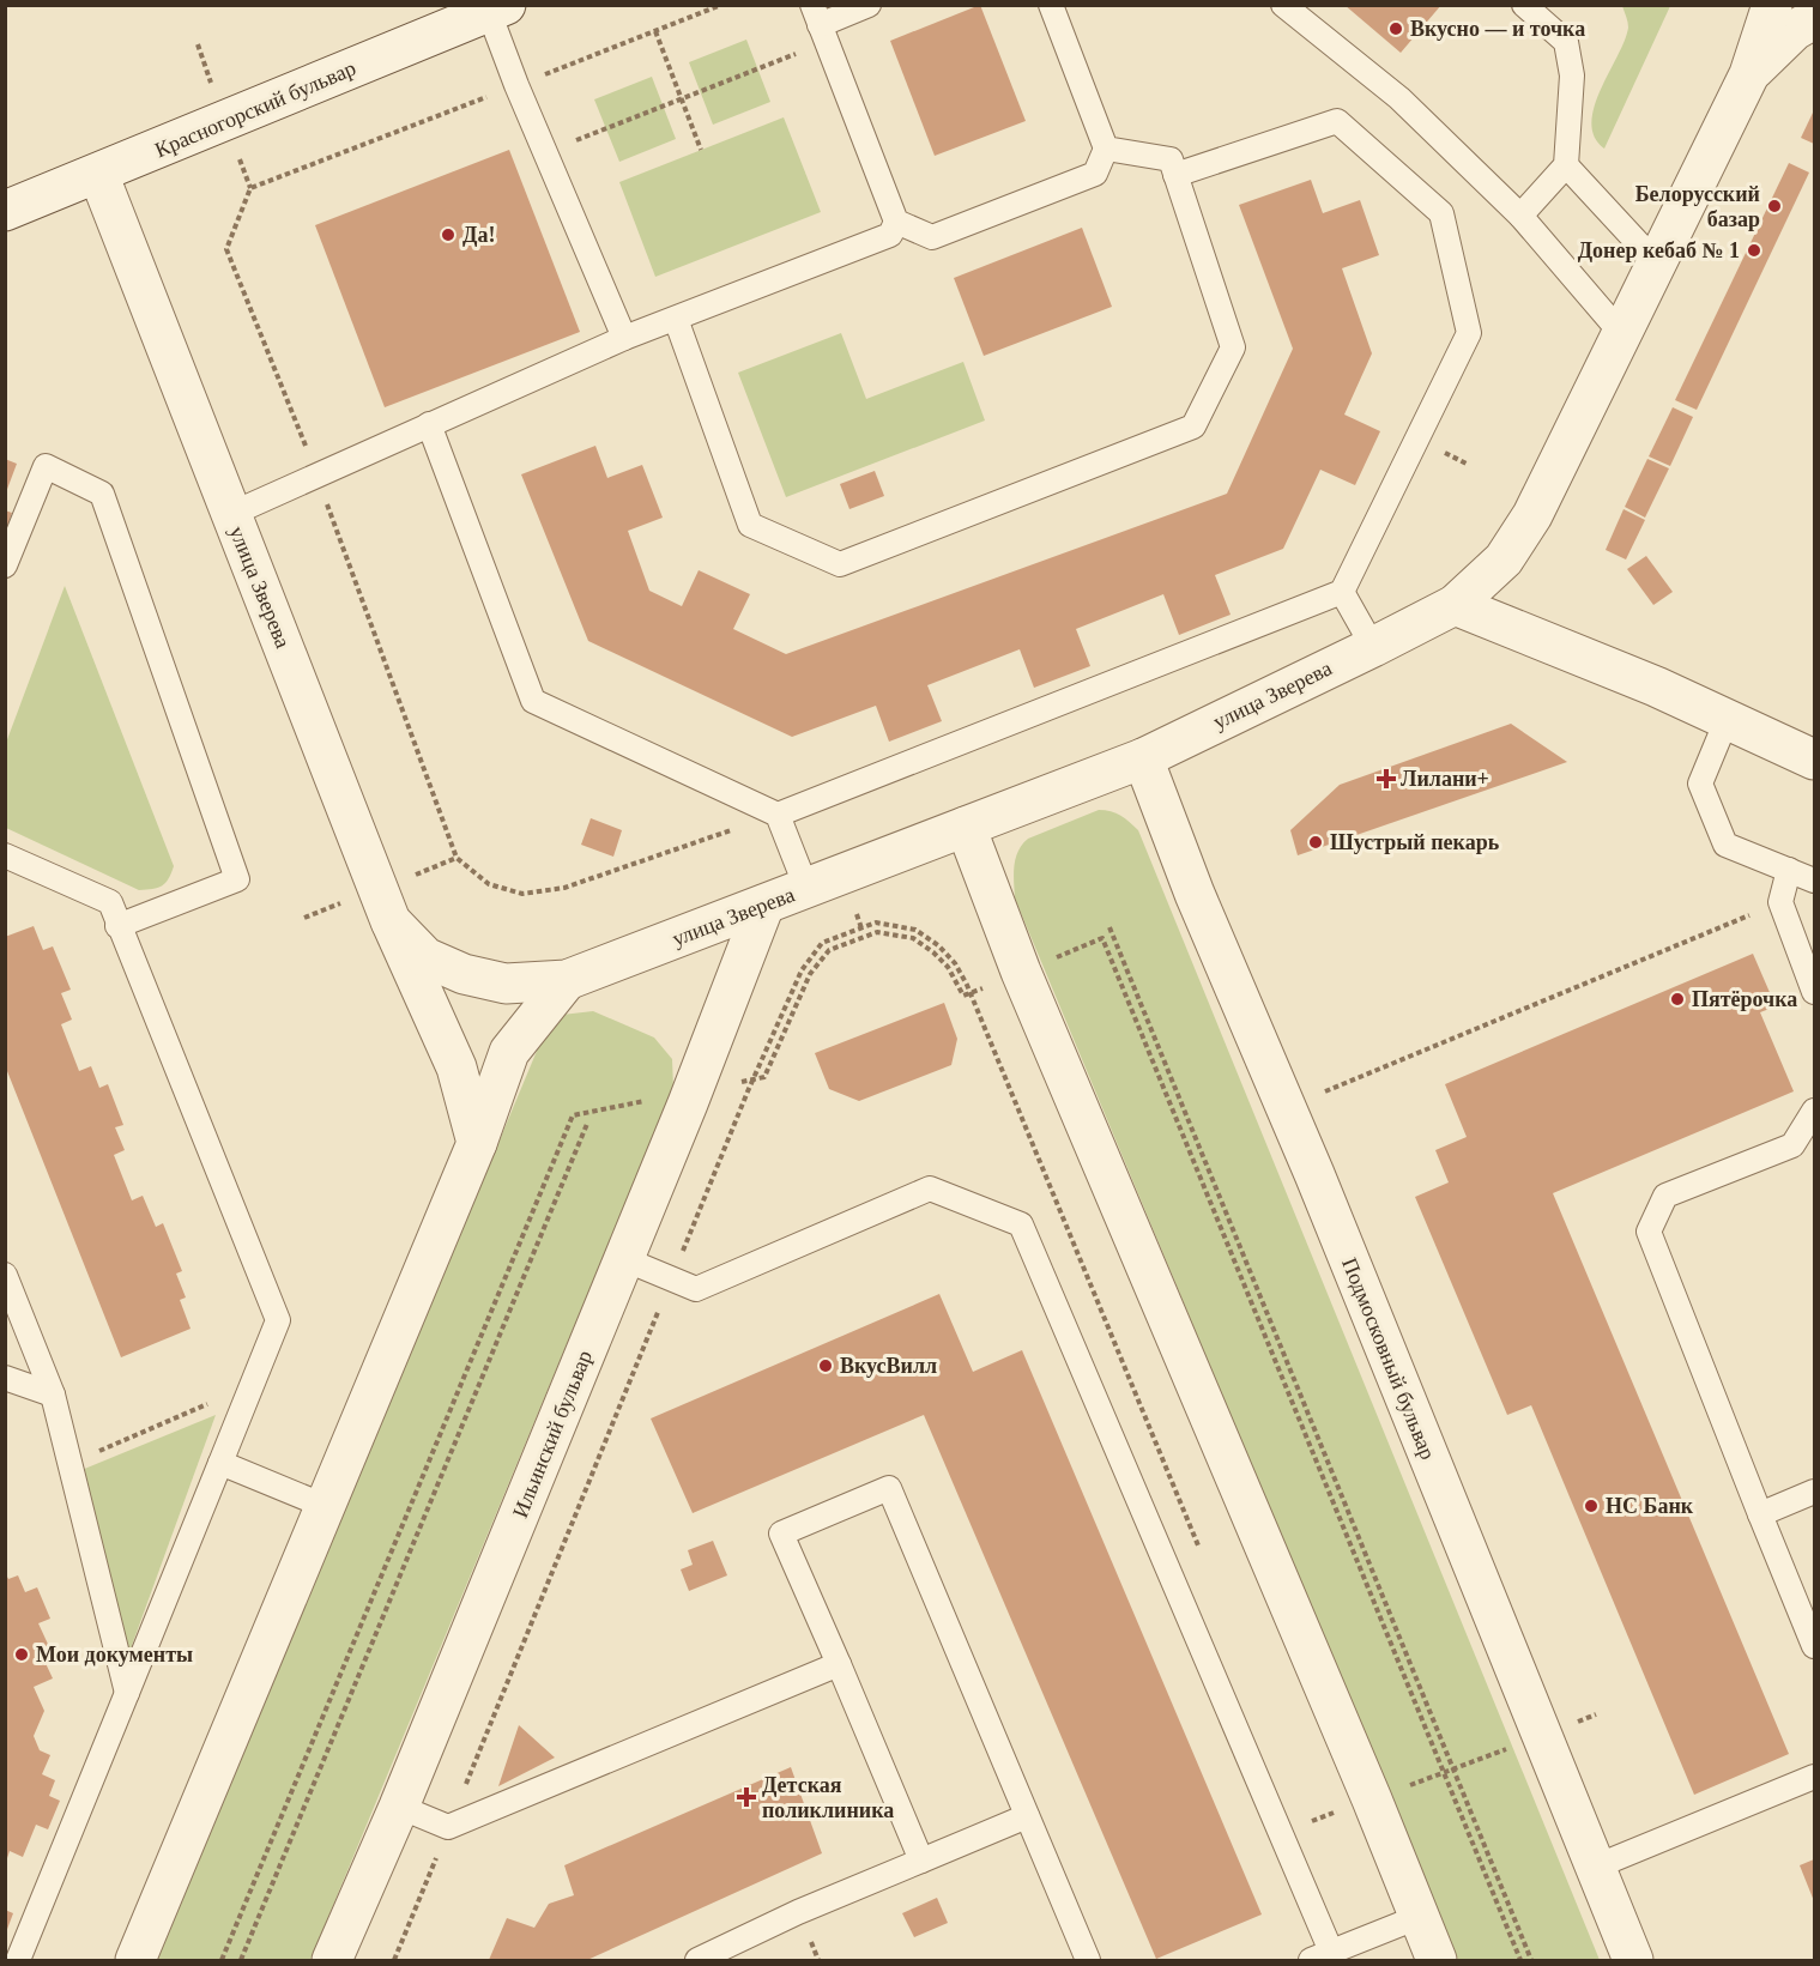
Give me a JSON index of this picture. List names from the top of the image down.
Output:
{
  "streets": {
    "street": [
      "Красногорский бульвар",
      "улица Зверева",
      "Подмосковный бульвар",
      "Ильинский бульвар"
    ]
  },
  "crossings": [
    ["Красногорский бульвар", "улица Зверева"],
    ["улица Зверева", "Подмосковный бульвар"],
    ["улица Зверева", "Ильинский бульвар"]
  ],
  "places": {
    "other": [
      "Вкусно — и точка",
      "Белорусский базар",
      "Да!",
      "Донер кебаб № 1",
      "Шустрый пекарь",
      "Пятёрочка",
      "ВкусВилл",
      "НС Банк",
      "Мои документы"
    ],
    "health": ["Лилани+", "Детская поликлиника"]
  }
}
